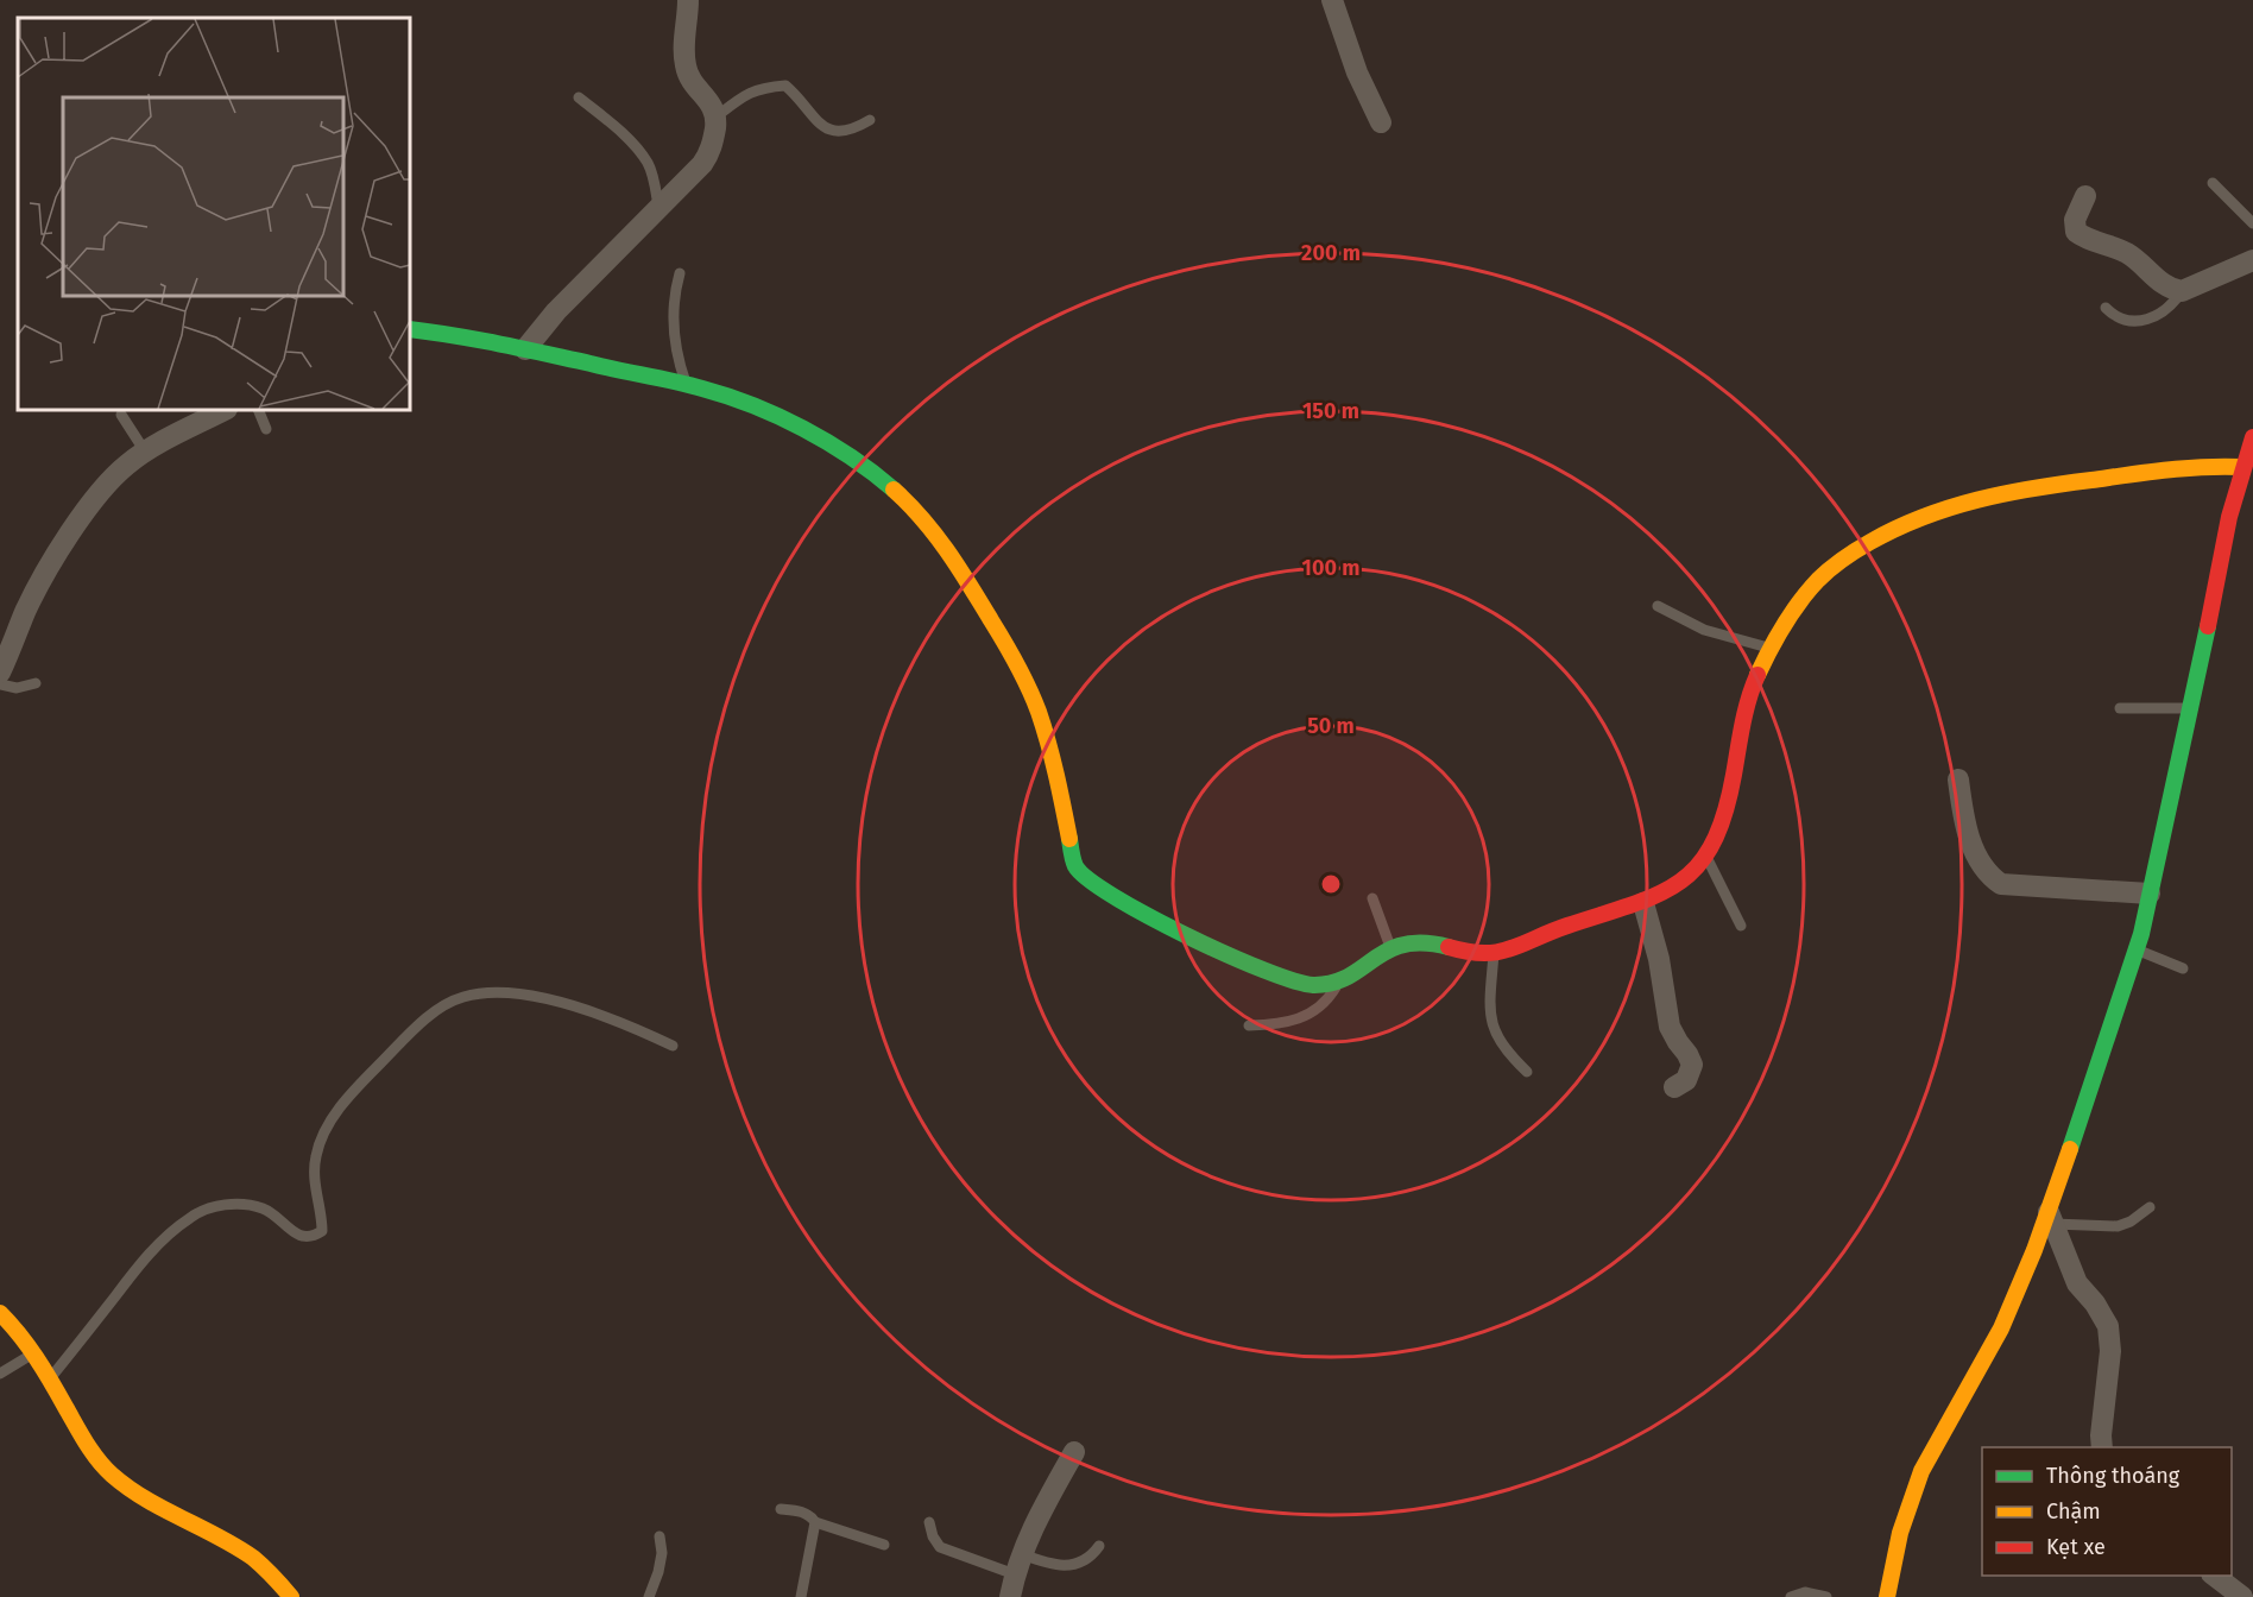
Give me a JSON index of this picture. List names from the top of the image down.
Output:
{
  "legend": ["Thông thoáng", "Chậm", "Kẹt xe"],
  "rings": [
    "200 m",
    "150 m",
    "100 m",
    "50 m"
  ]
}
